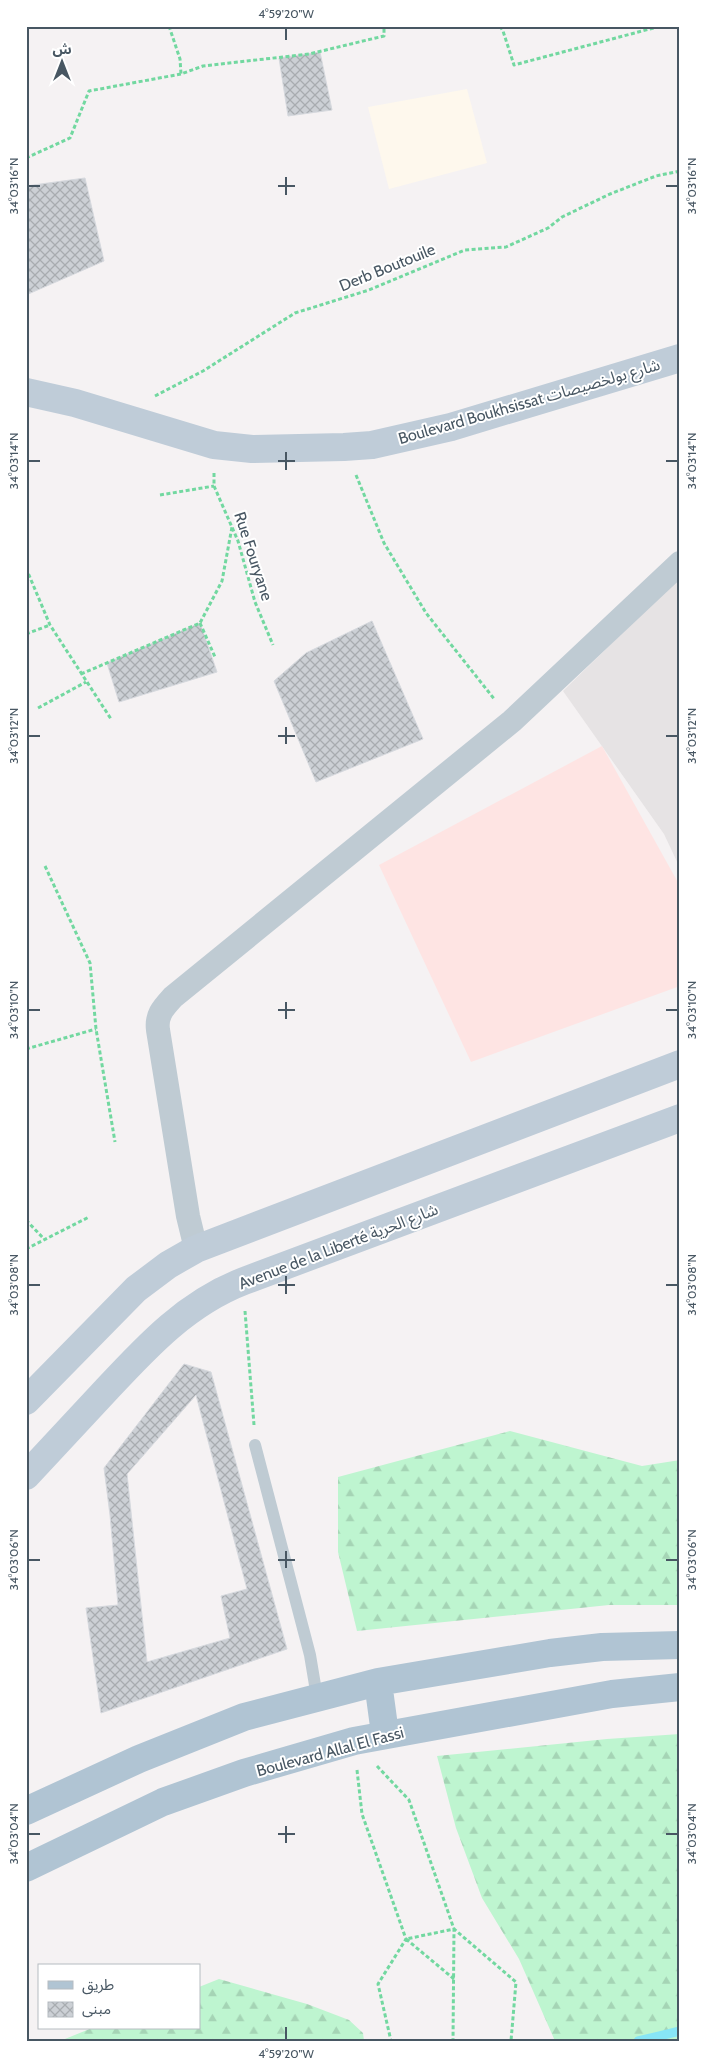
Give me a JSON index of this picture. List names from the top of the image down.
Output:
{
  "streets": {
    "main road": ["Boulevard Boukhsissat شارع بولخصيصات", "Avenue de la Liberté شارع الحرية", "Boulevard Allal El Fassi"],
    "path": ["Derb Boutouile", "Rue Fouryane"]
  },
  "crossings": [
    ["Derb Boutouile", "Boulevard Boukhsissat شارع بولخصيصات"],
    ["Boulevard Boukhsissat شارع بولخصيصات", "Rue Fouryane"]
  ],
  "legend": ["طريق", "مبنى"],
  "north": "top",
  "coordinates": [
    "4°59'20\"W",
    "34°03'16\"N",
    "34°03'14\"N",
    "34°03'12\"N",
    "34°03'10\"N",
    "34°03'08\"N",
    "34°03'06\"N",
    "34°03'04\"N"
  ]
}
